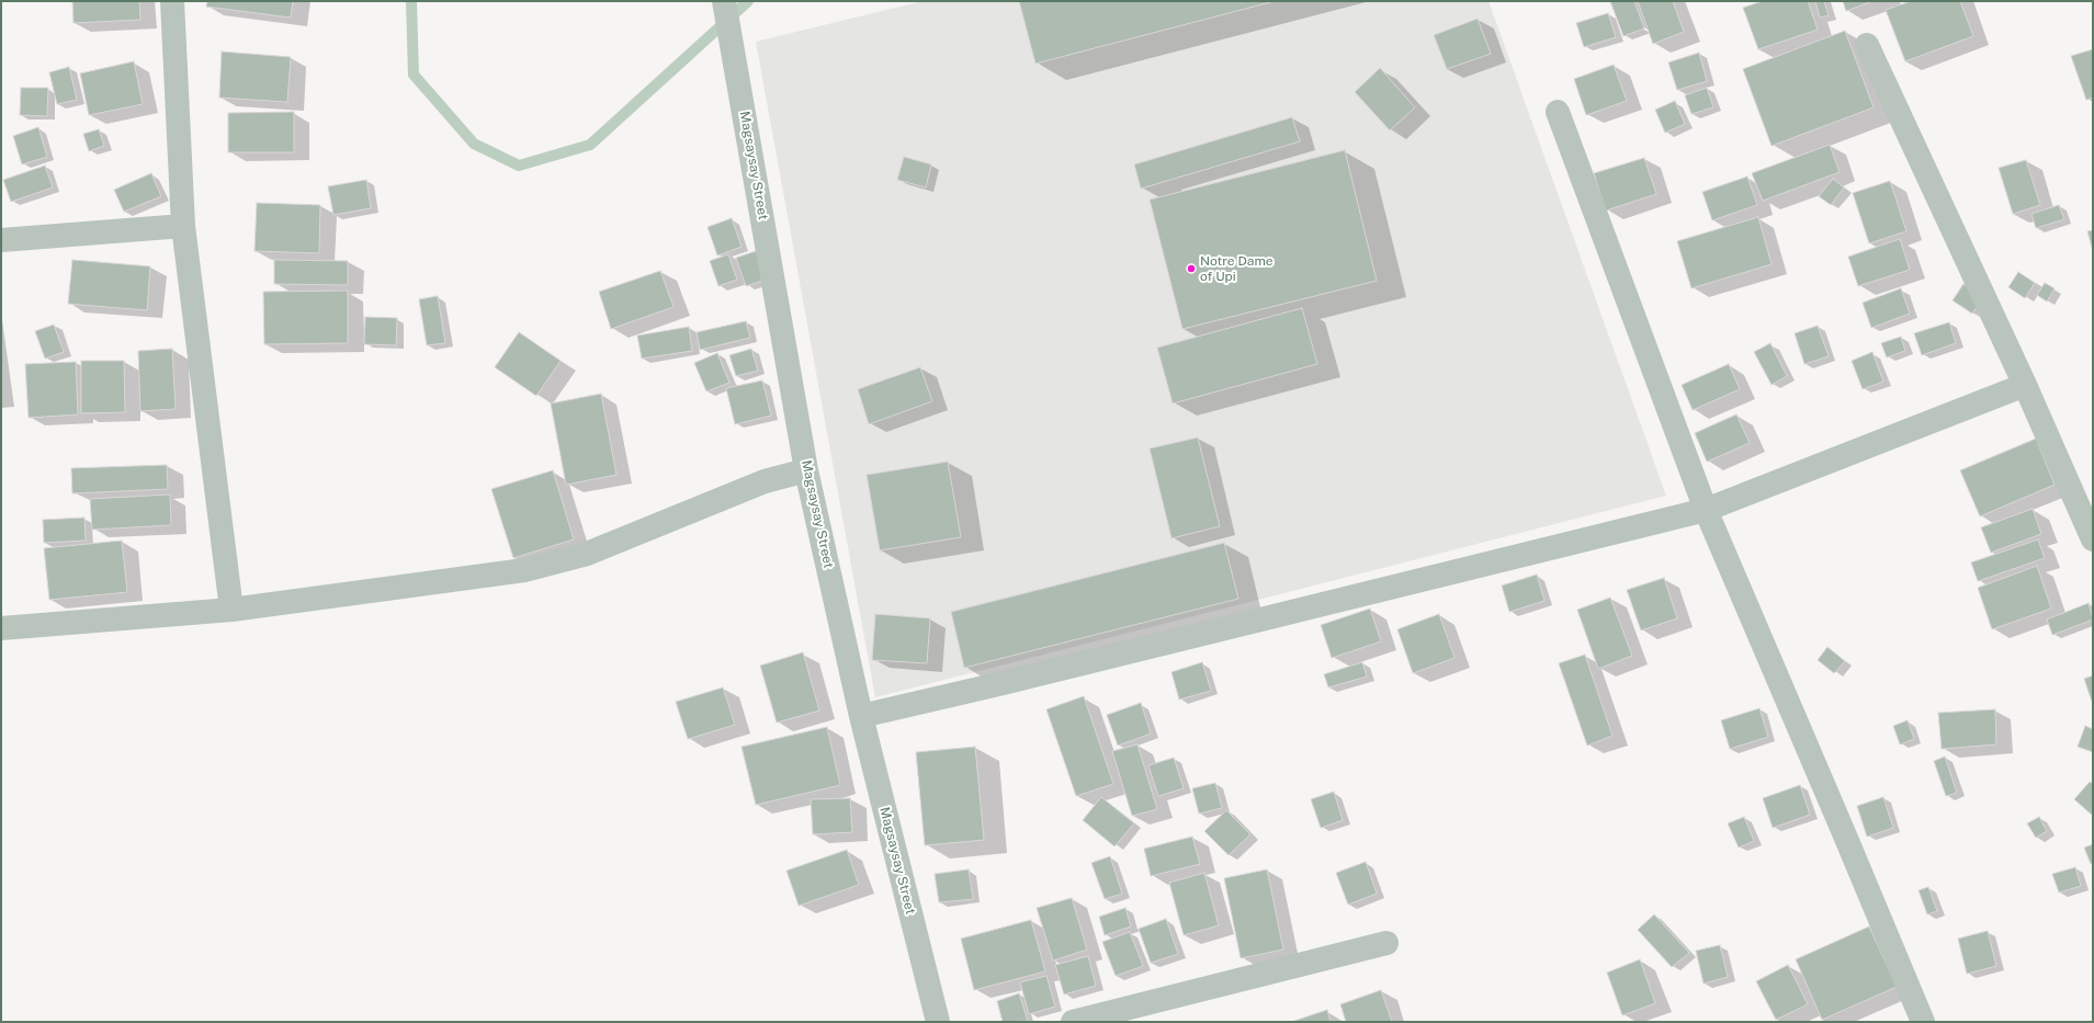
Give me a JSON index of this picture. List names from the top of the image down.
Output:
{
  "streets": {
    "street": ["Magsaysay Street"]
  },
  "places": ["Notre Dame of Upi"]
}
